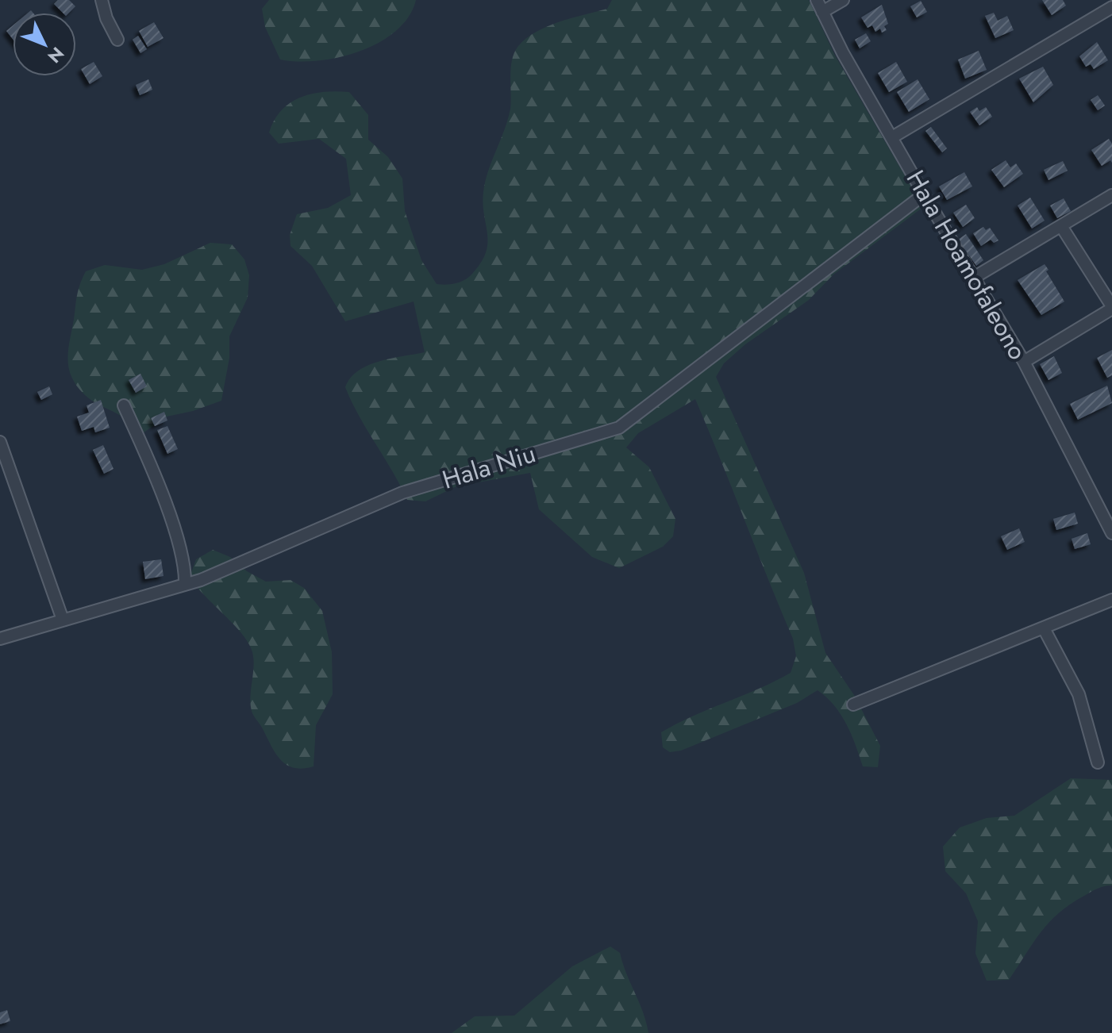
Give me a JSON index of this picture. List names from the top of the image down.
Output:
{
  "streets": {
    "street": ["Hala Hoamofaleono", "Hala Niu"]
  },
  "crossings": [
    ["Hala Hoamofaleono", "Hala Niu"]
  ],
  "north": "bottom right"
}
